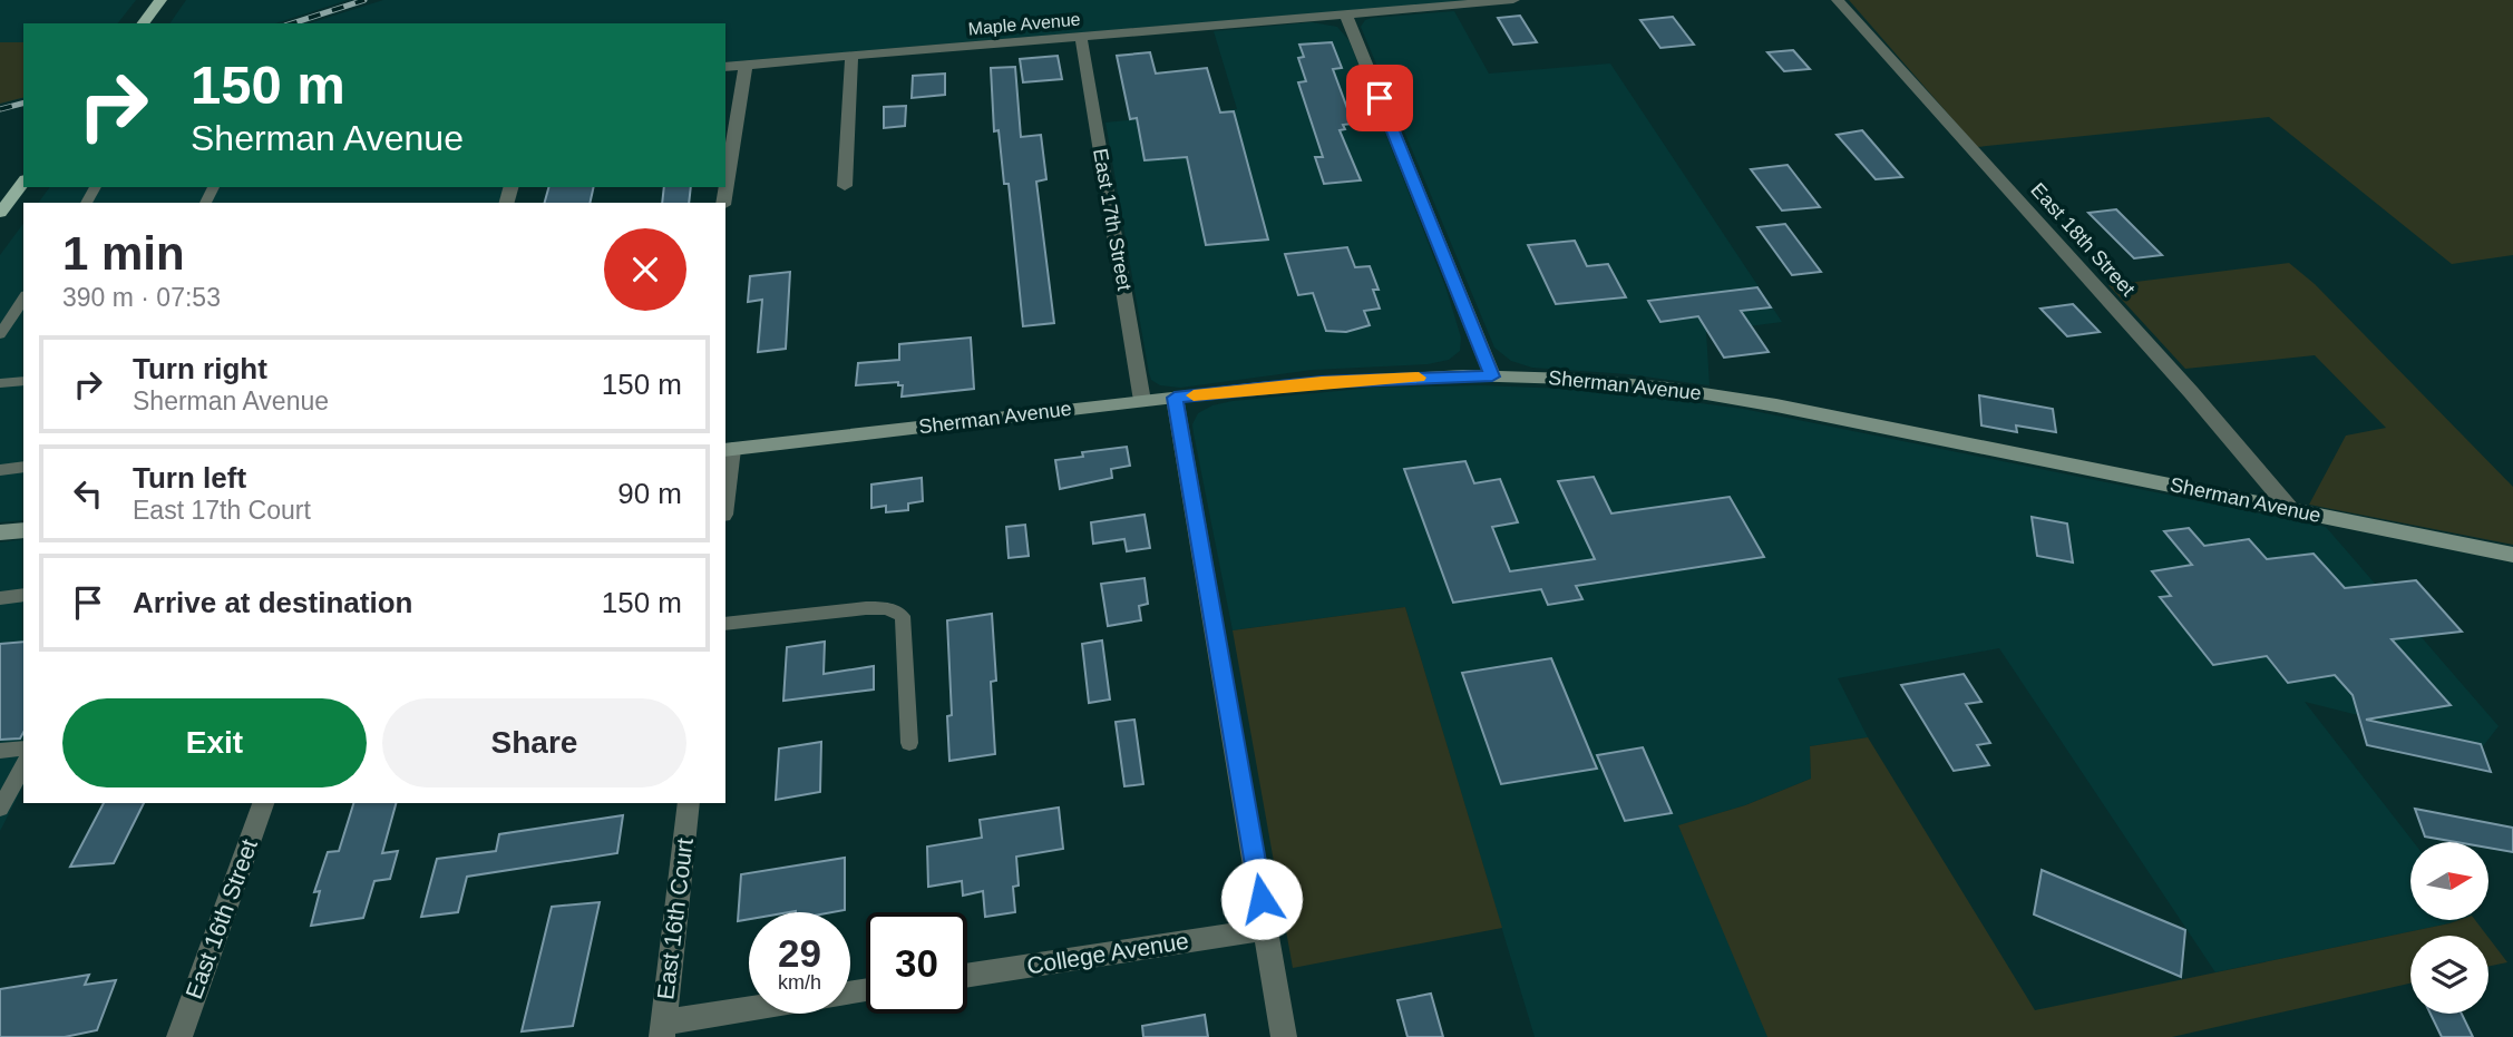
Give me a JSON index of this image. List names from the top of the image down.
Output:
{
  "streets": {
    "street": [
      "Maple Avenue",
      "East 17th Street",
      "East 18th Street",
      "Sherman Avenue",
      "East 16th Street",
      "East 16th Court",
      "College Avenue"
    ]
  },
  "crossings": [
    ["Maple Avenue", "East 17th Street"],
    ["East 17th Street", "Sherman Avenue"],
    ["East 18th Street", "Sherman Avenue"]
  ],
  "north": "right",
  "page": {
    "turn": ["150 m", "Sherman Avenue"],
    "heading": ["1 min", "390 m · 07:53"],
    "list": [
      {
        "name": "Turn right",
        "note": "Sherman Avenue",
        "value": "150 m"
      },
      {
        "name": "Turn left",
        "note": "East 17th Court",
        "value": "90 m"
      },
      {
        "name": "Arrive at destination",
        "value": "150 m"
      }
    ],
    "buttons": ["Exit", "Share"],
    "speed": "29 km/h",
    "limit": "30"
  }
}
